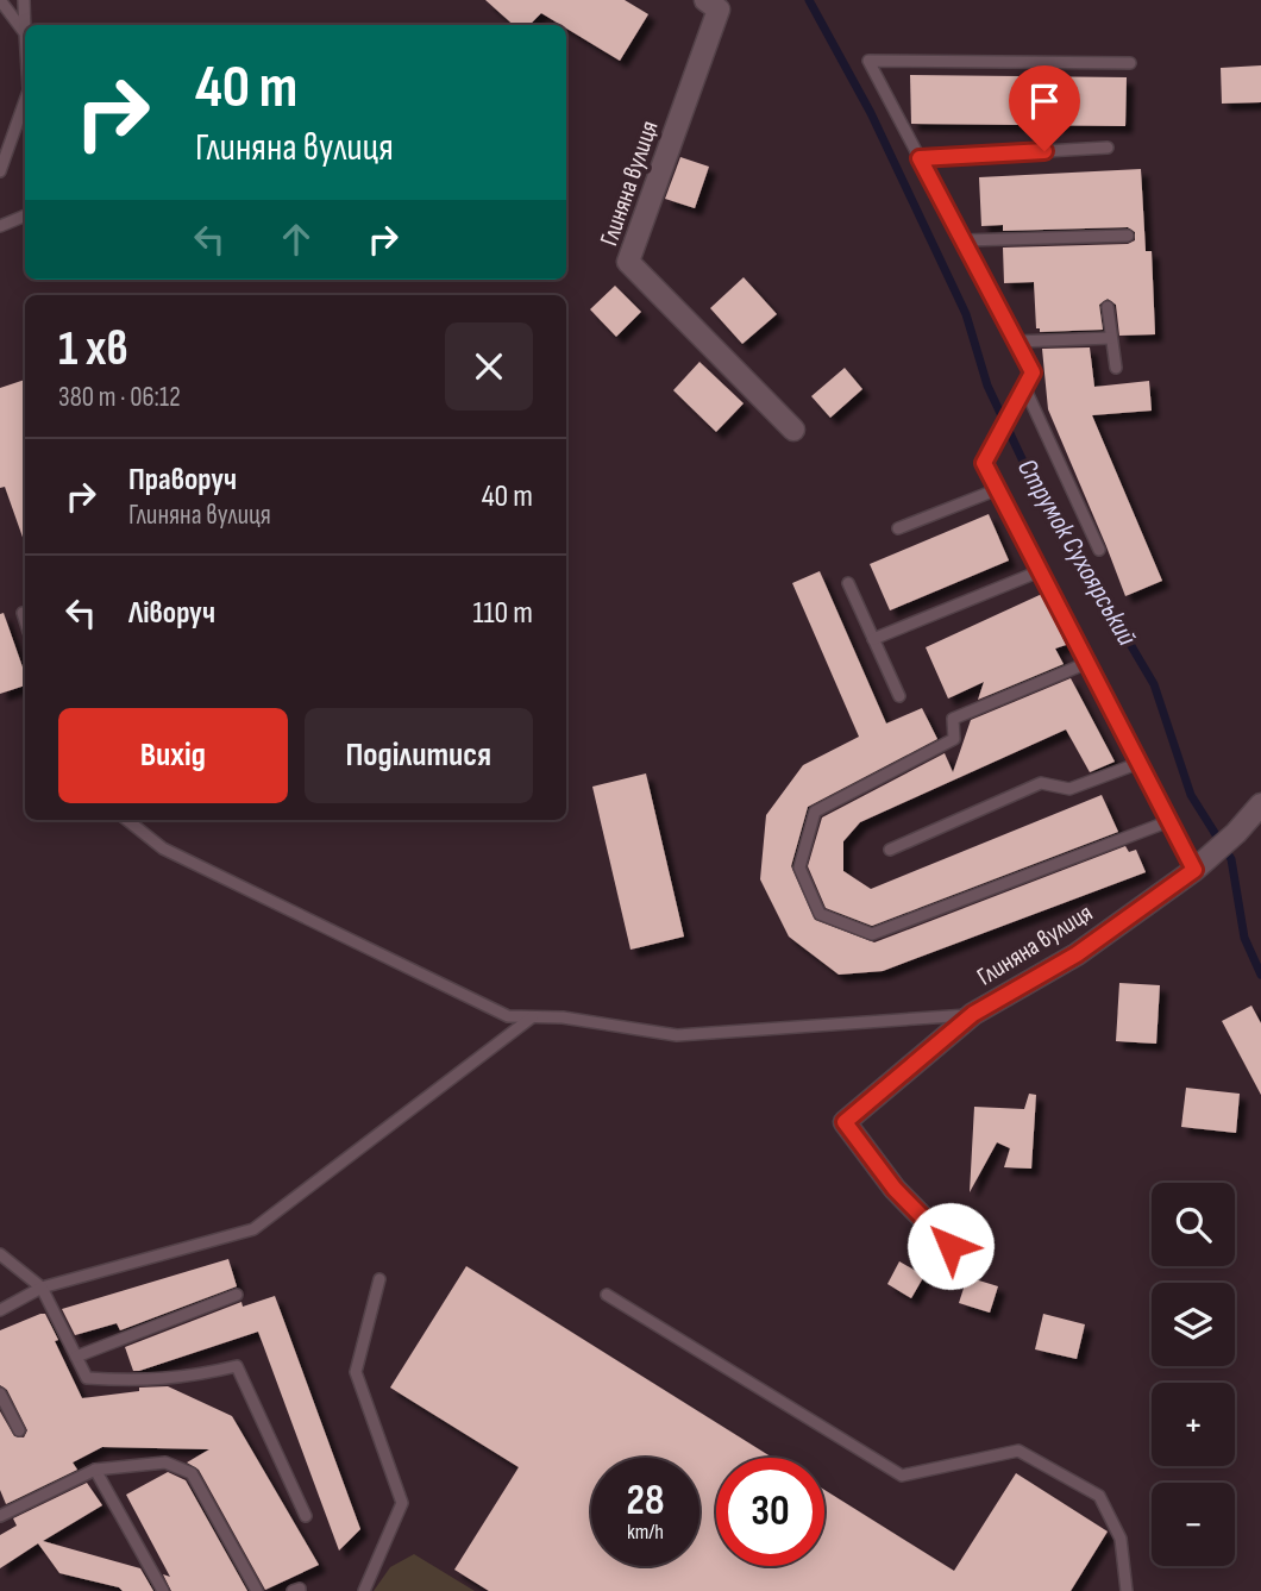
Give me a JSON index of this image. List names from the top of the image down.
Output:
{
  "streets": {
    "street": ["Глиняна вулиця"]
  },
  "water": ["Струмок Сухоярський"],
  "page": {
    "turn": ["40 m", "Глиняна вулиця"],
    "heading": ["1 хв", "380 m · 06:12"],
    "list": [
      {
        "name": "Праворуч",
        "note": "Глиняна вулиця",
        "value": "40 m"
      },
      {
        "name": "Ліворуч",
        "value": "110 m"
      }
    ],
    "buttons": ["Вихід", "Поділитися"],
    "map_buttons": ["+", "−"],
    "speed": "28 km/h",
    "limit": "30"
  }
}
